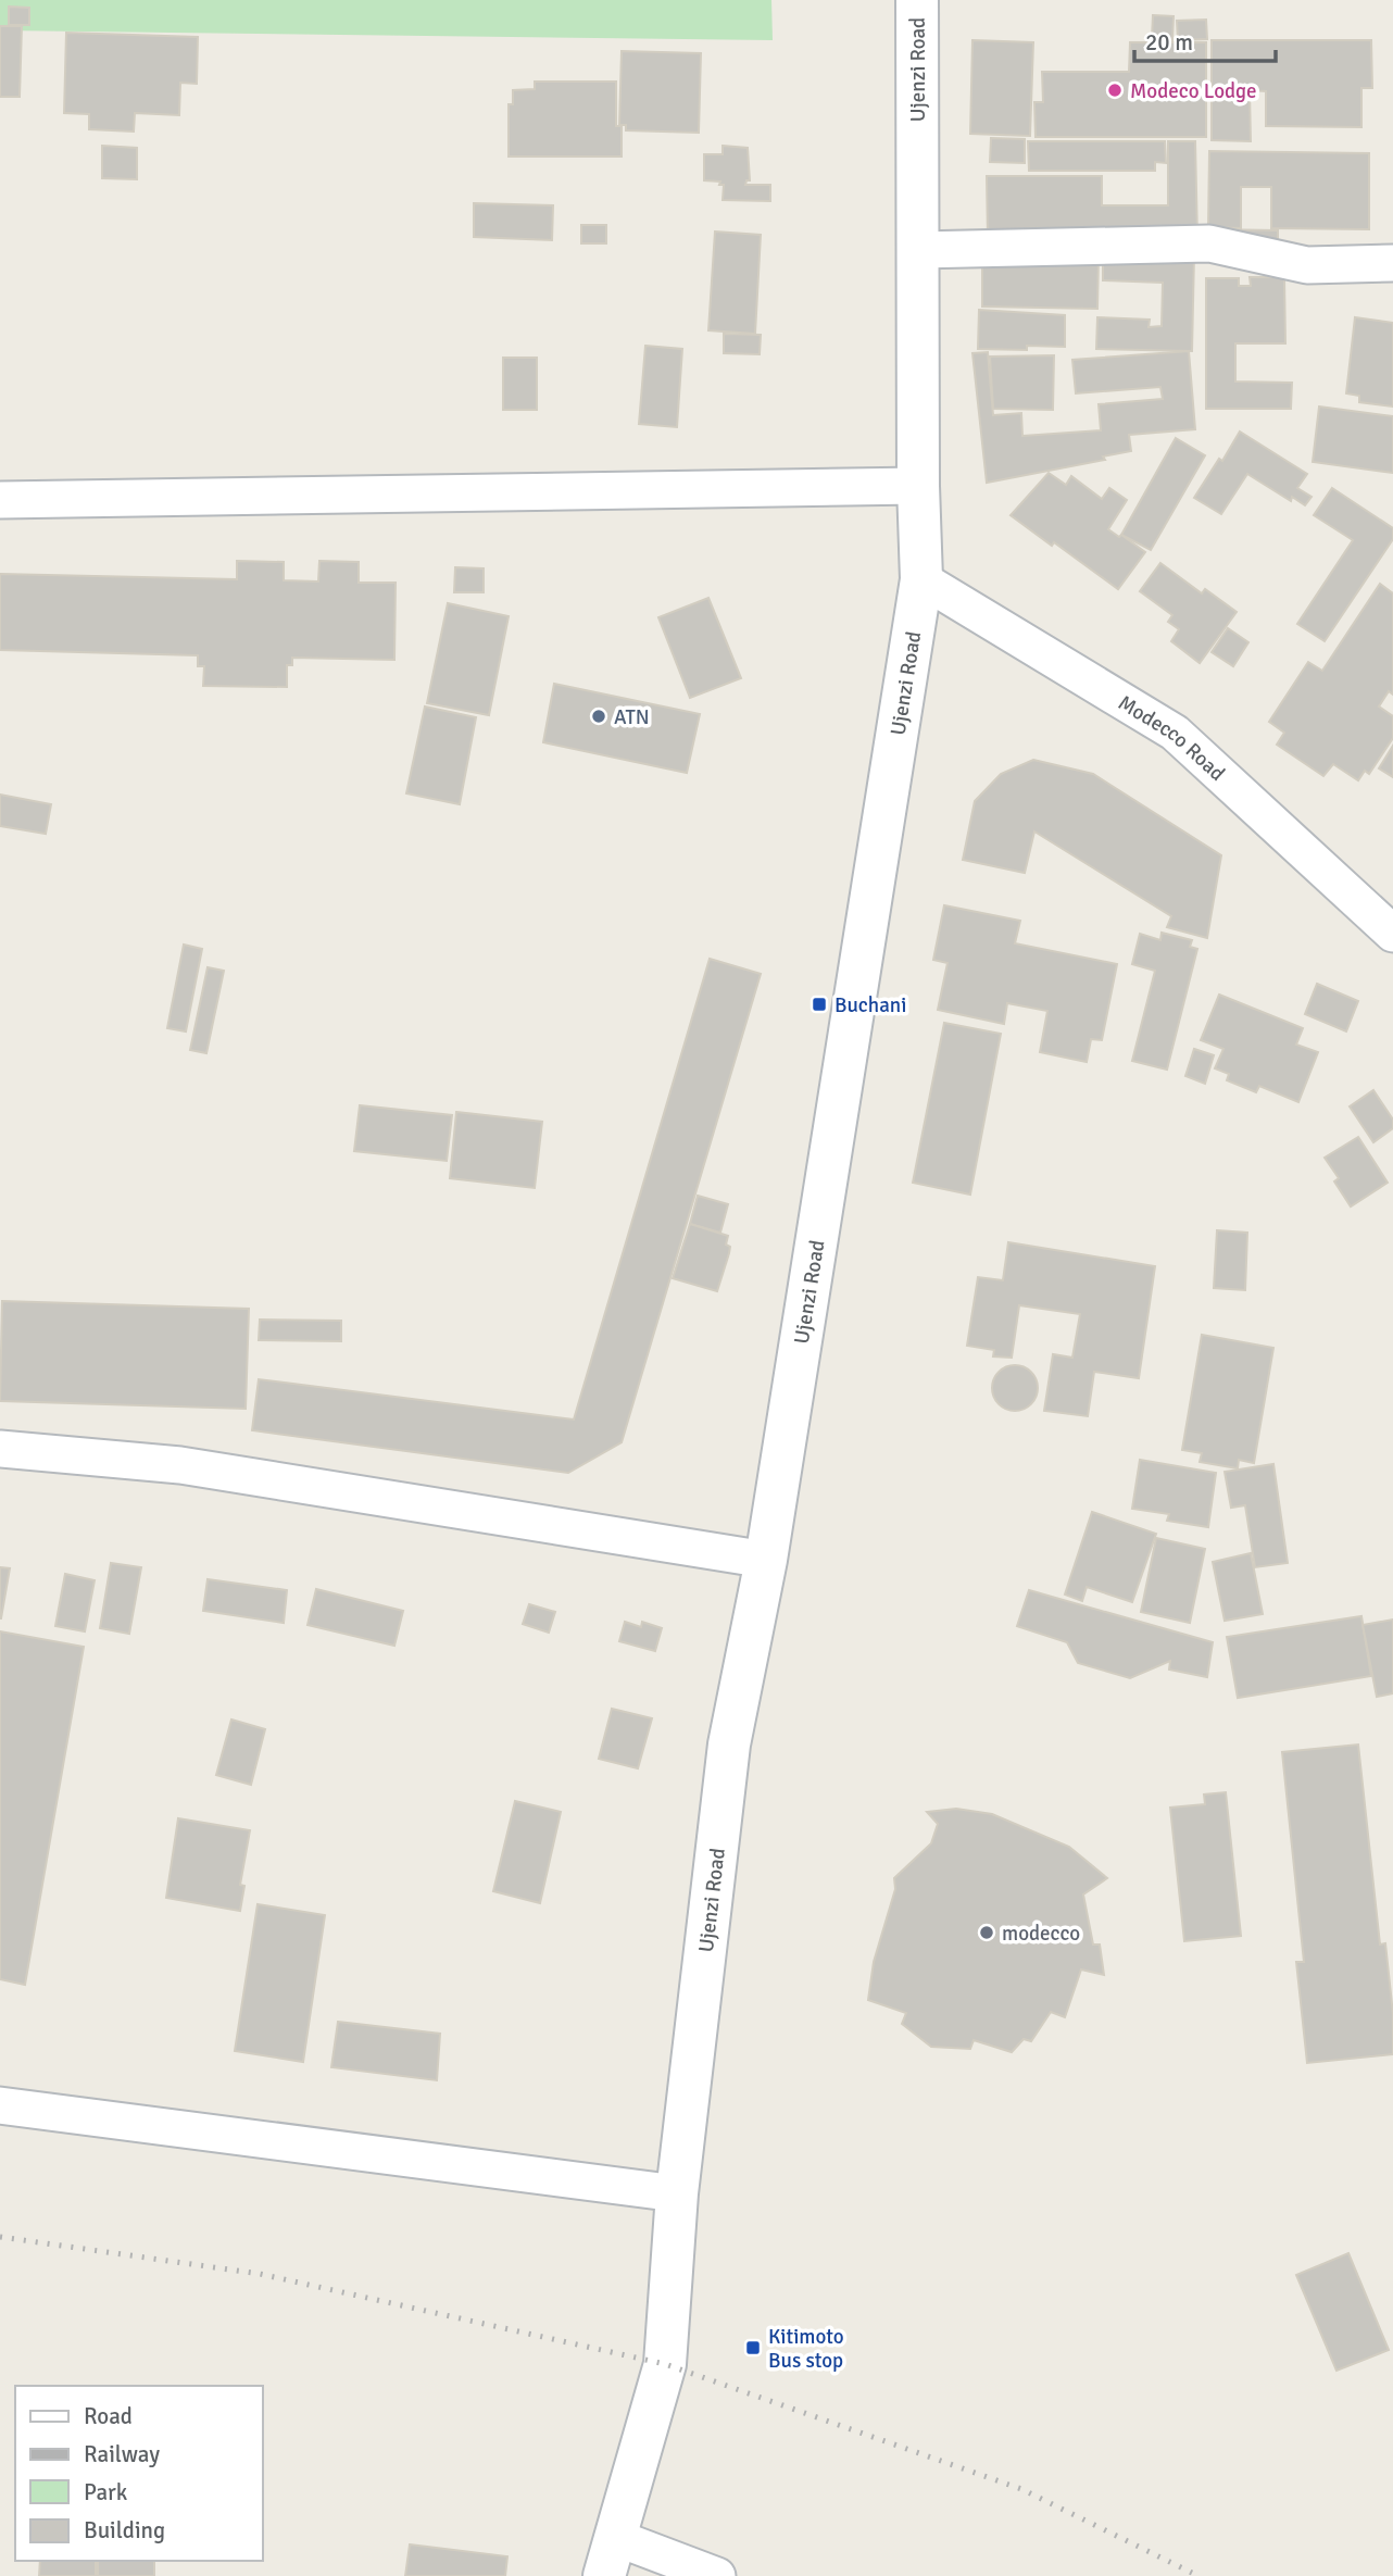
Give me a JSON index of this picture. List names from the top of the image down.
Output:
{
  "streets": {
    "street": ["Ujenzi Road", "Modecco Road"]
  },
  "crossings": [
    ["Ujenzi Road", "Modecco Road"]
  ],
  "places": {
    "other": ["Modeco Lodge", "ATN", "modecco"],
    "transit": ["Buchani", "Kitimoto Bus stop"]
  },
  "legend": [
    "Road",
    "Railway",
    "Park",
    "Building"
  ],
  "scale_bar": "20 m"
}
